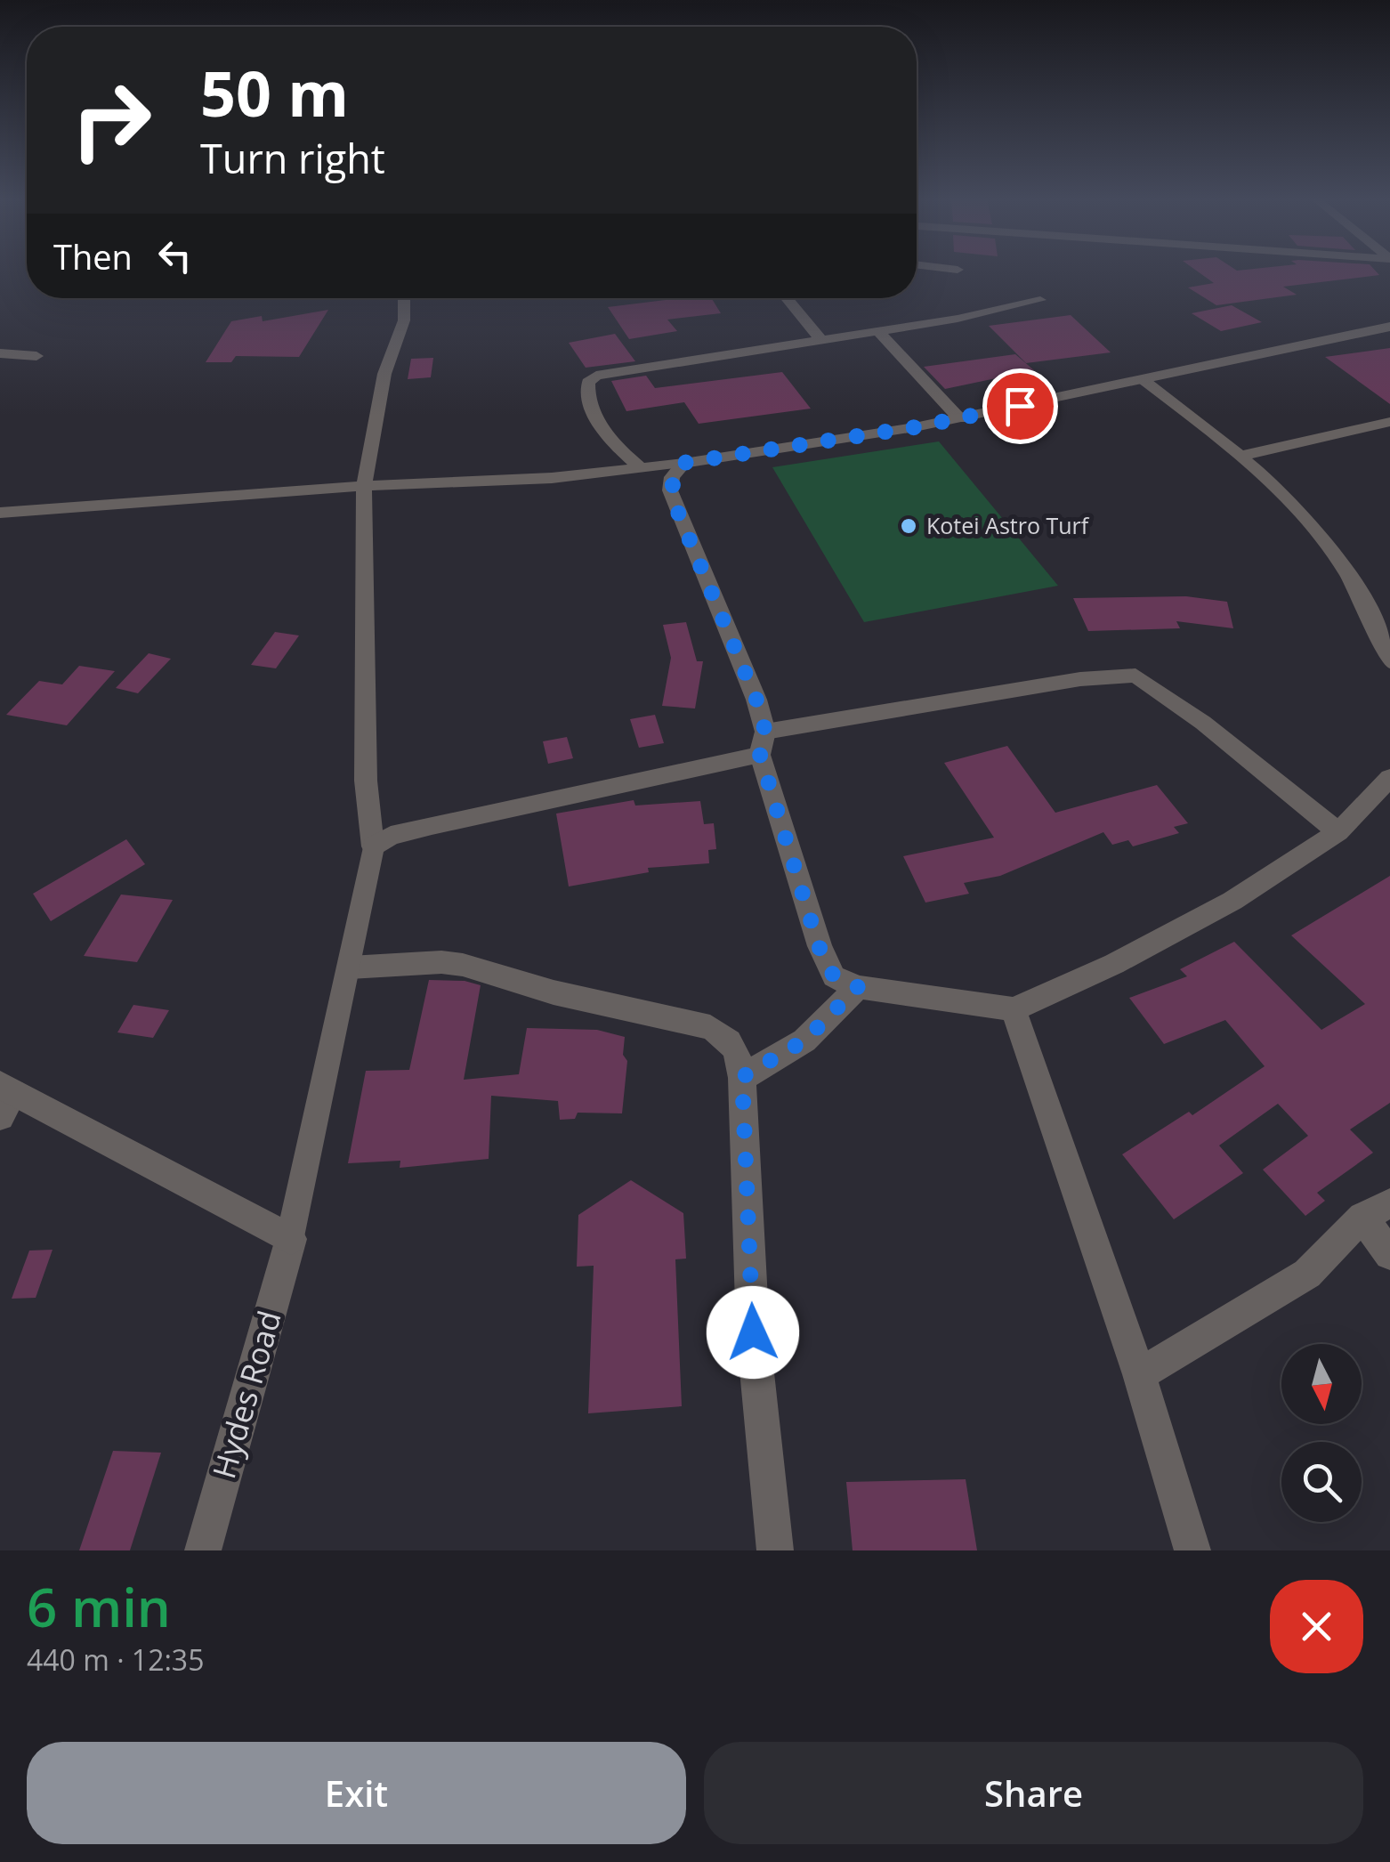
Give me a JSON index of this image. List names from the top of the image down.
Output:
{
  "streets": {
    "street": ["Hydes Road"]
  },
  "places": ["Kotei Astro Turf"],
  "north": "bottom",
  "page": {
    "turn": ["50 m", "Turn right"],
    "then": "Then",
    "heading": ["6 min", "440 m · 12:35"],
    "buttons": ["Exit", "Share"]
  }
}
